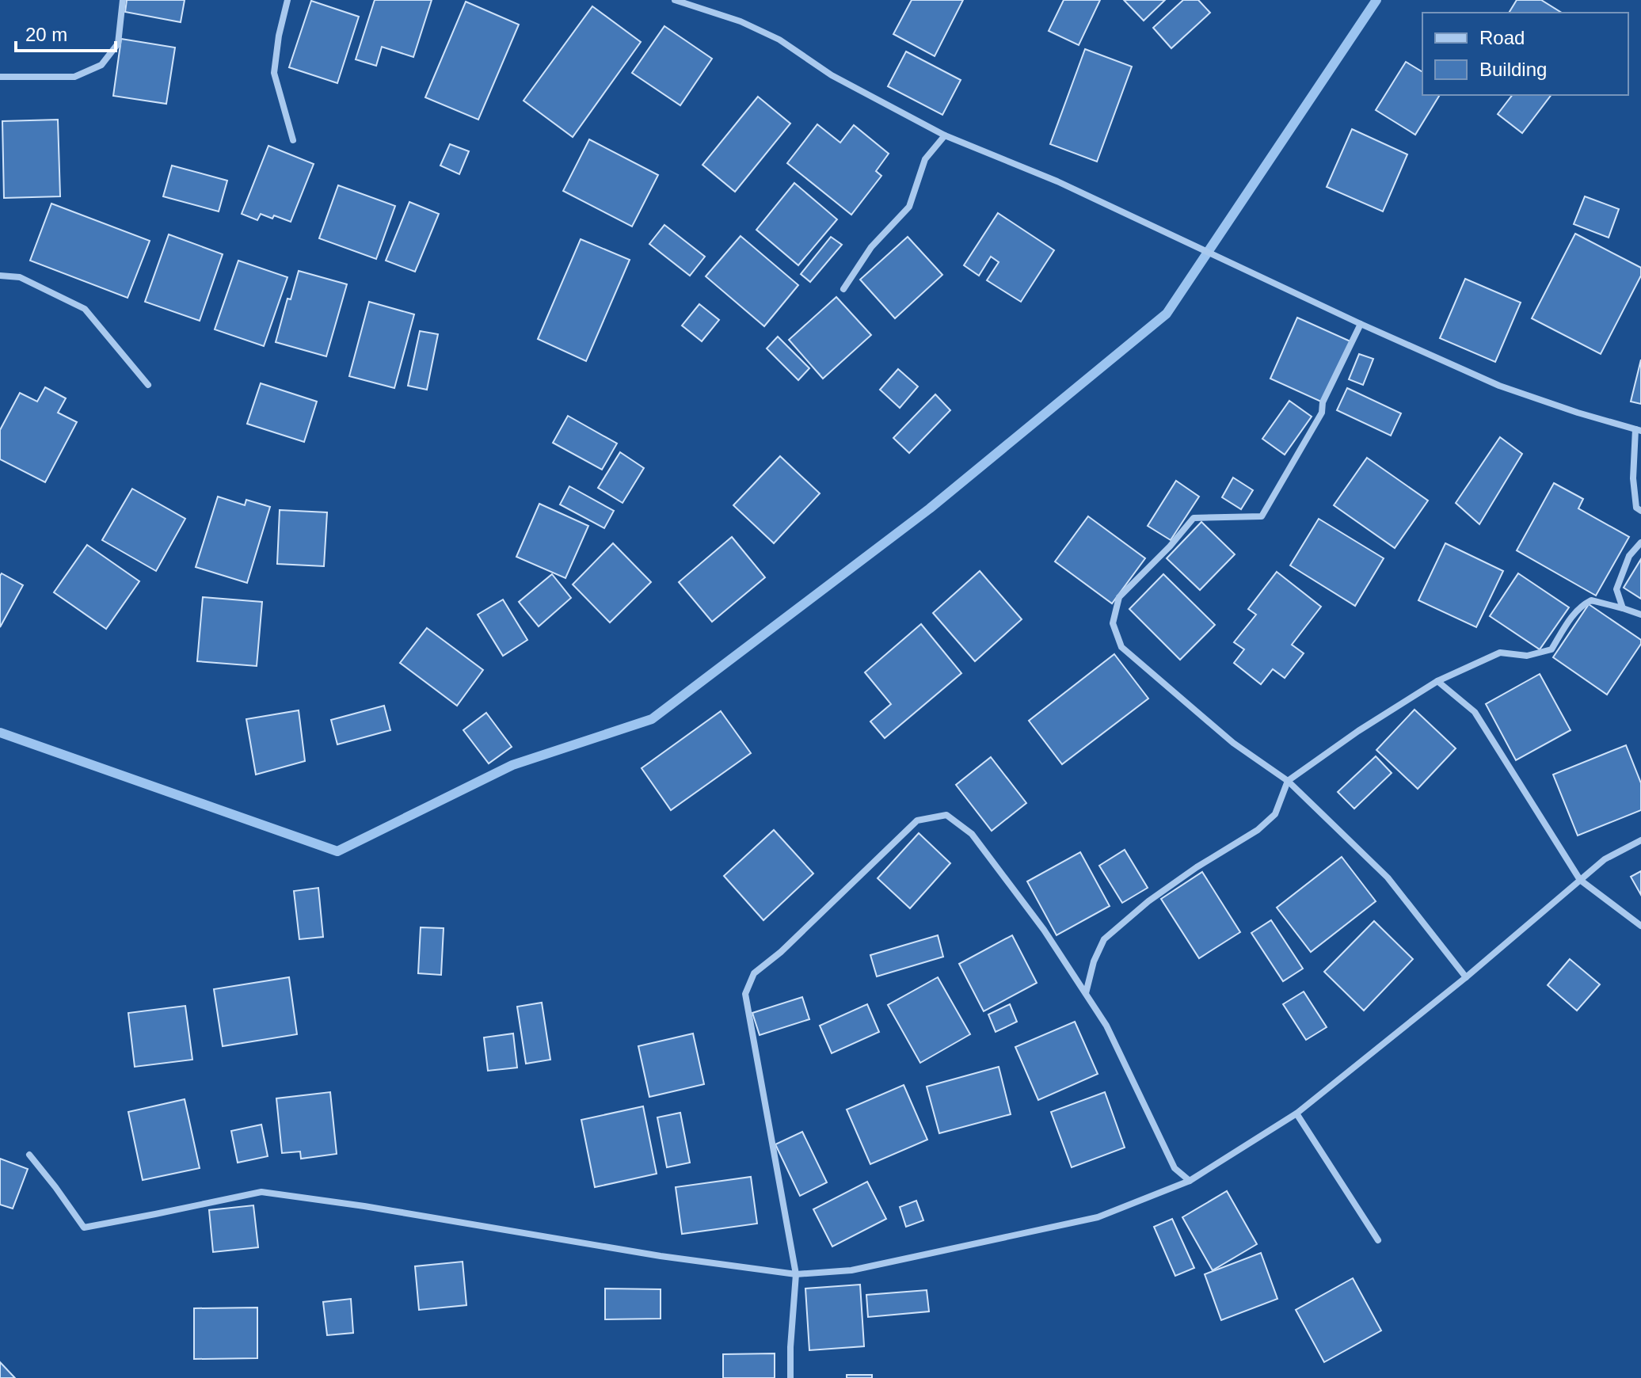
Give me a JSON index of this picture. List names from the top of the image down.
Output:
{
  "legend": ["Road", "Building"],
  "scale_bar": "20 m"
}
